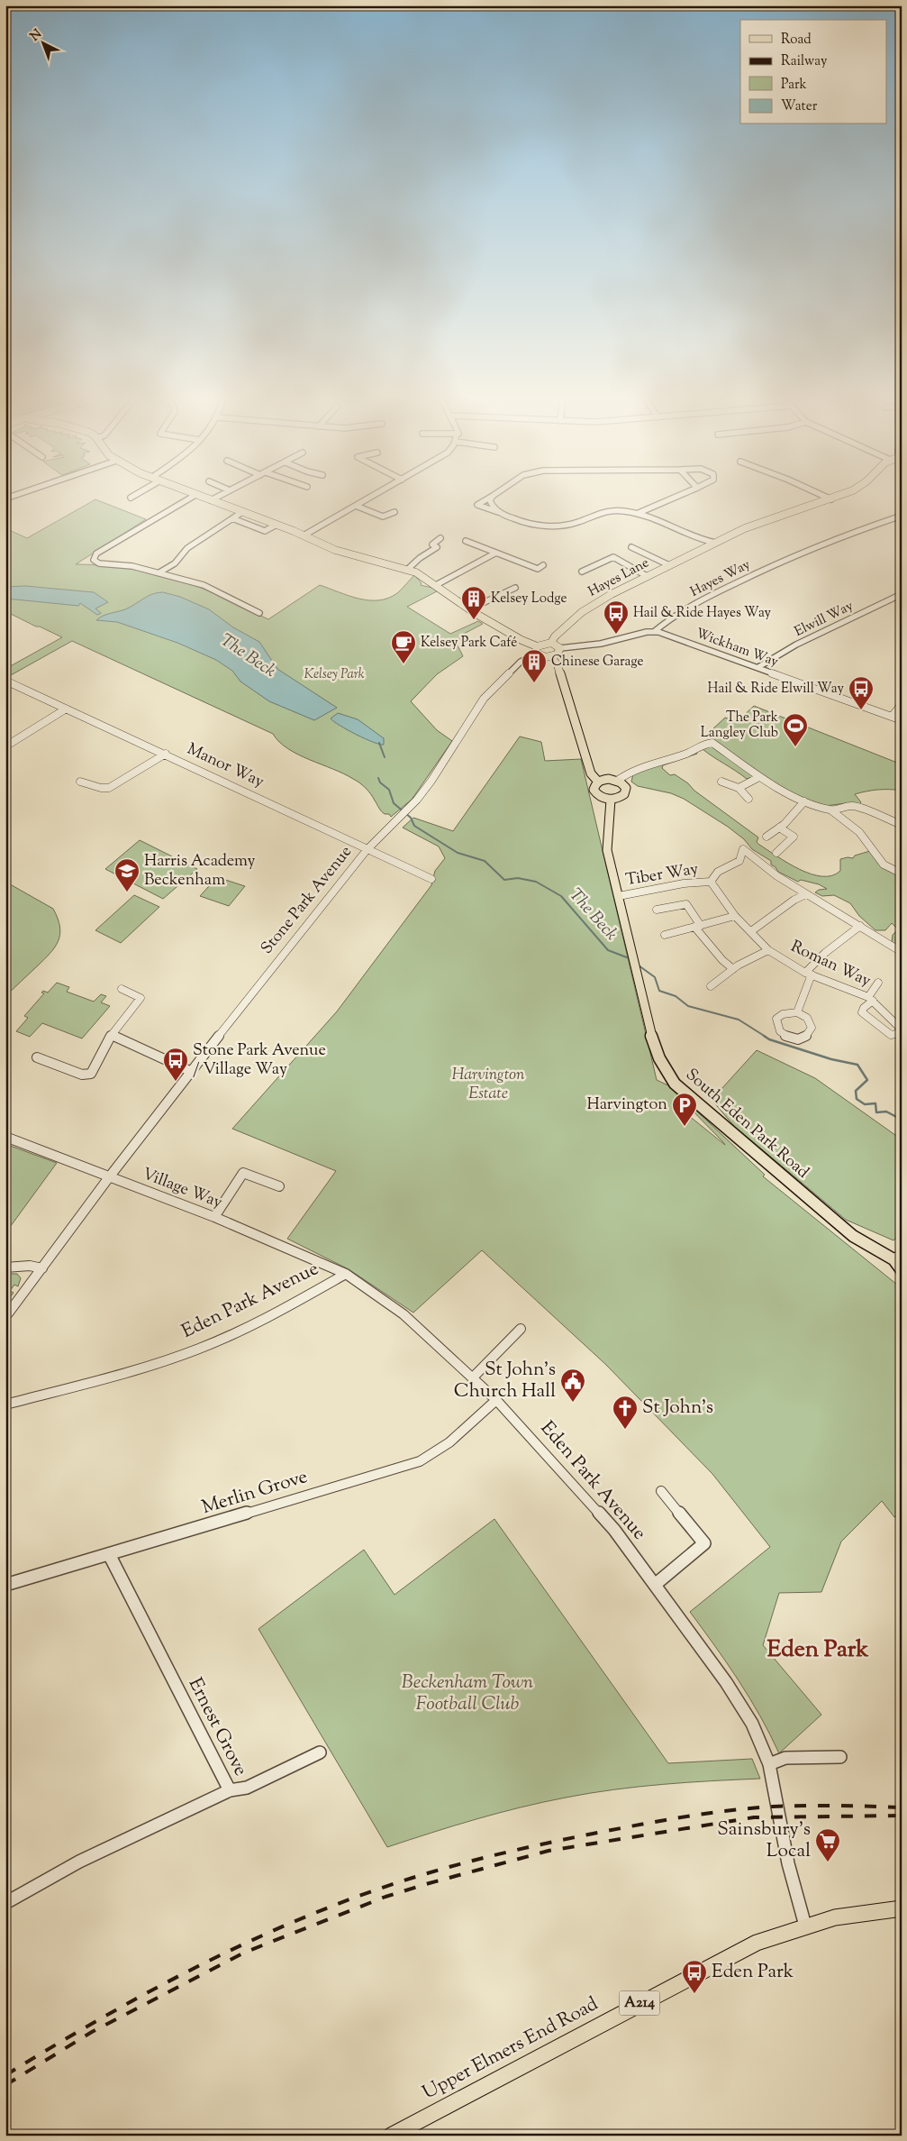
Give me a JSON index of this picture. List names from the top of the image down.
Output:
{
  "streets": {
    "main road": [
      "Hayes Lane",
      "South Eden Park Road",
      "A214",
      "Upper Elmers End Road"
    ],
    "street": [
      "Hayes Way",
      "Elwill Way",
      "Wickham Way",
      "Manor Way",
      "Tiber Way",
      "Stone Park Avenue",
      "Roman Way",
      "Village Way",
      "Eden Park Avenue",
      "Merlin Grove",
      "Ernest Grove"
    ]
  },
  "crossings": [
    ["Hayes Way", "Wickham Way"],
    ["Elwill Way", "Wickham Way"],
    ["Manor Way", "Stone Park Avenue"],
    ["Tiber Way", "Roman Way"],
    ["Tiber Way", "South Eden Park Road"],
    ["Stone Park Avenue", "Village Way"],
    ["Village Way", "Eden Park Avenue"],
    ["Eden Park Avenue", "Merlin Grove"],
    ["Eden Park Avenue", "Upper Elmers End Road"],
    ["Merlin Grove", "Ernest Grove"]
  ],
  "districts": ["Eden Park"],
  "water": ["The Beck"],
  "parks": ["Kelsey Park", "Harvington Estate", "Beckenham Town Football Club"],
  "places": {
    "building": ["Kelsey Lodge", "Chinese Garage"],
    "bus stop": [
      "Hail & Ride Hayes Way",
      "Hail & Ride Elwill Way",
      "Stone Park Avenue / Village Way",
      "Eden Park"
    ],
    "cafe": ["Kelsey Park Café"],
    "sports": ["The Park Langley Club"],
    "school or university": ["Harris Academy Beckenham"],
    "parking": ["Harvington"],
    "public building": ["St John's Church Hall"],
    "church": ["St John's"],
    "supermarket": ["Sainsbury's Local"]
  },
  "legend": [
    "Road",
    "Railway",
    "Park",
    "Water"
  ],
  "north": "top left"
}
